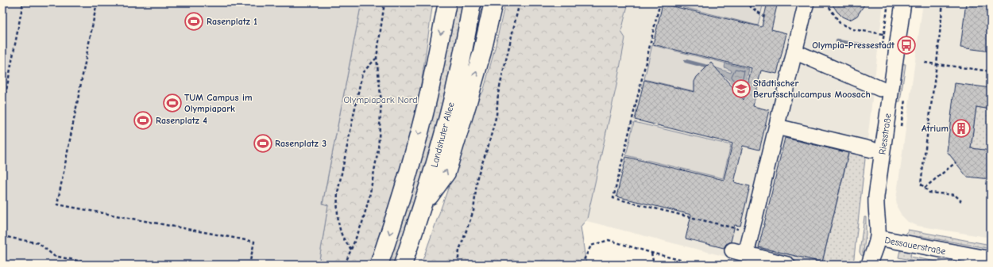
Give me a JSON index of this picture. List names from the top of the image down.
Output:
{
  "streets": {
    "highway": ["Landshuter Allee"],
    "street": ["Riesstraße", "Dessauerstraße"]
  },
  "crossings": [
    ["Riesstraße", "Dessauerstraße"]
  ],
  "parks": ["Olympiapark Nord"],
  "places": {
    "sports": [
      "Rasenplatz 1",
      "TUM Campus im Olympiapark",
      "Rasenplatz 4",
      "Rasenplatz 3"
    ],
    "bus stop": ["Olympia-Pressestadt"],
    "school or university": ["Städtischer Berufsschulcampus Moosach"],
    "building": ["Atrium"]
  }
}
